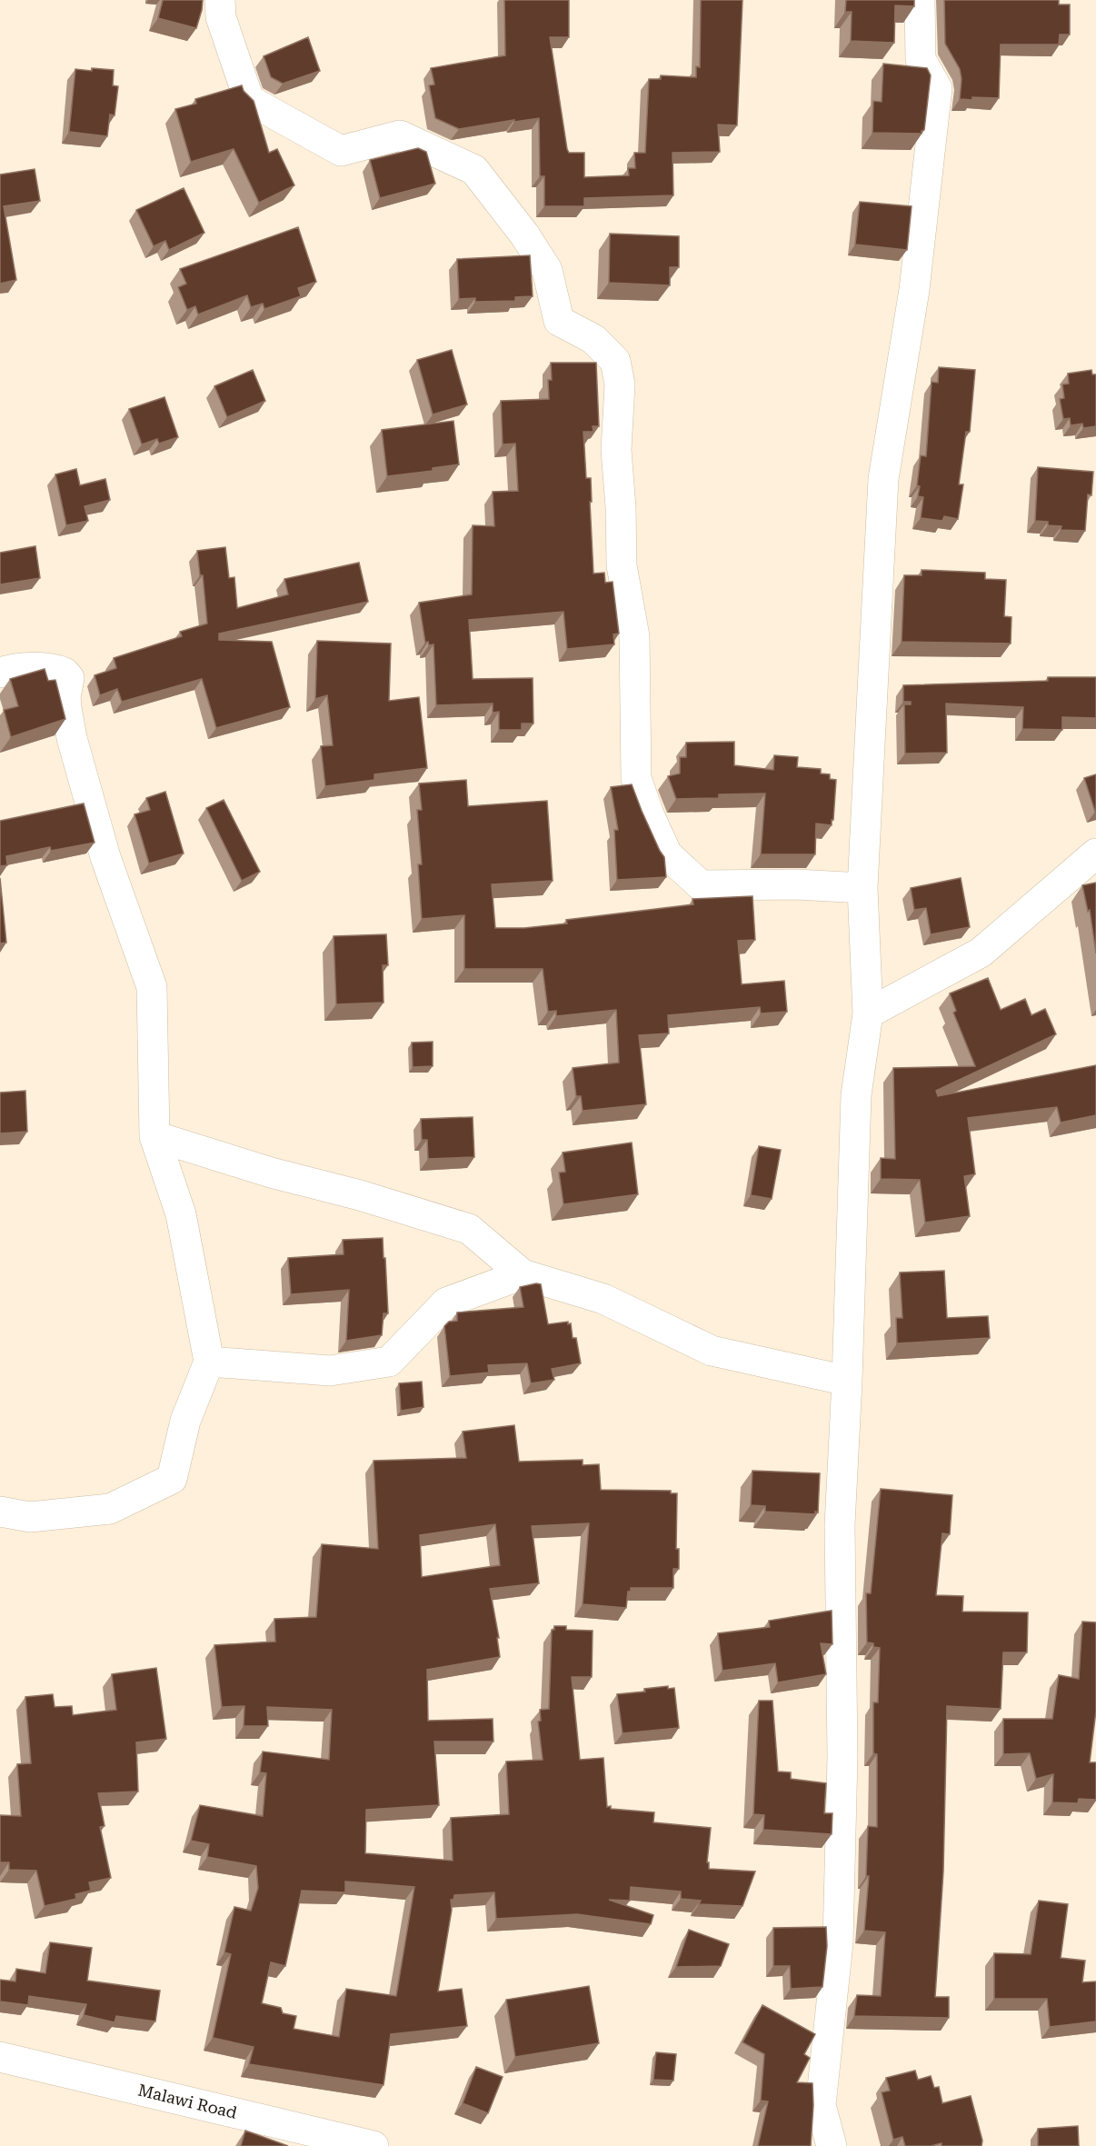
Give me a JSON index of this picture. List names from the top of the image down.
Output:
{
  "streets": {
    "street": ["Malawi Road"]
  }
}
